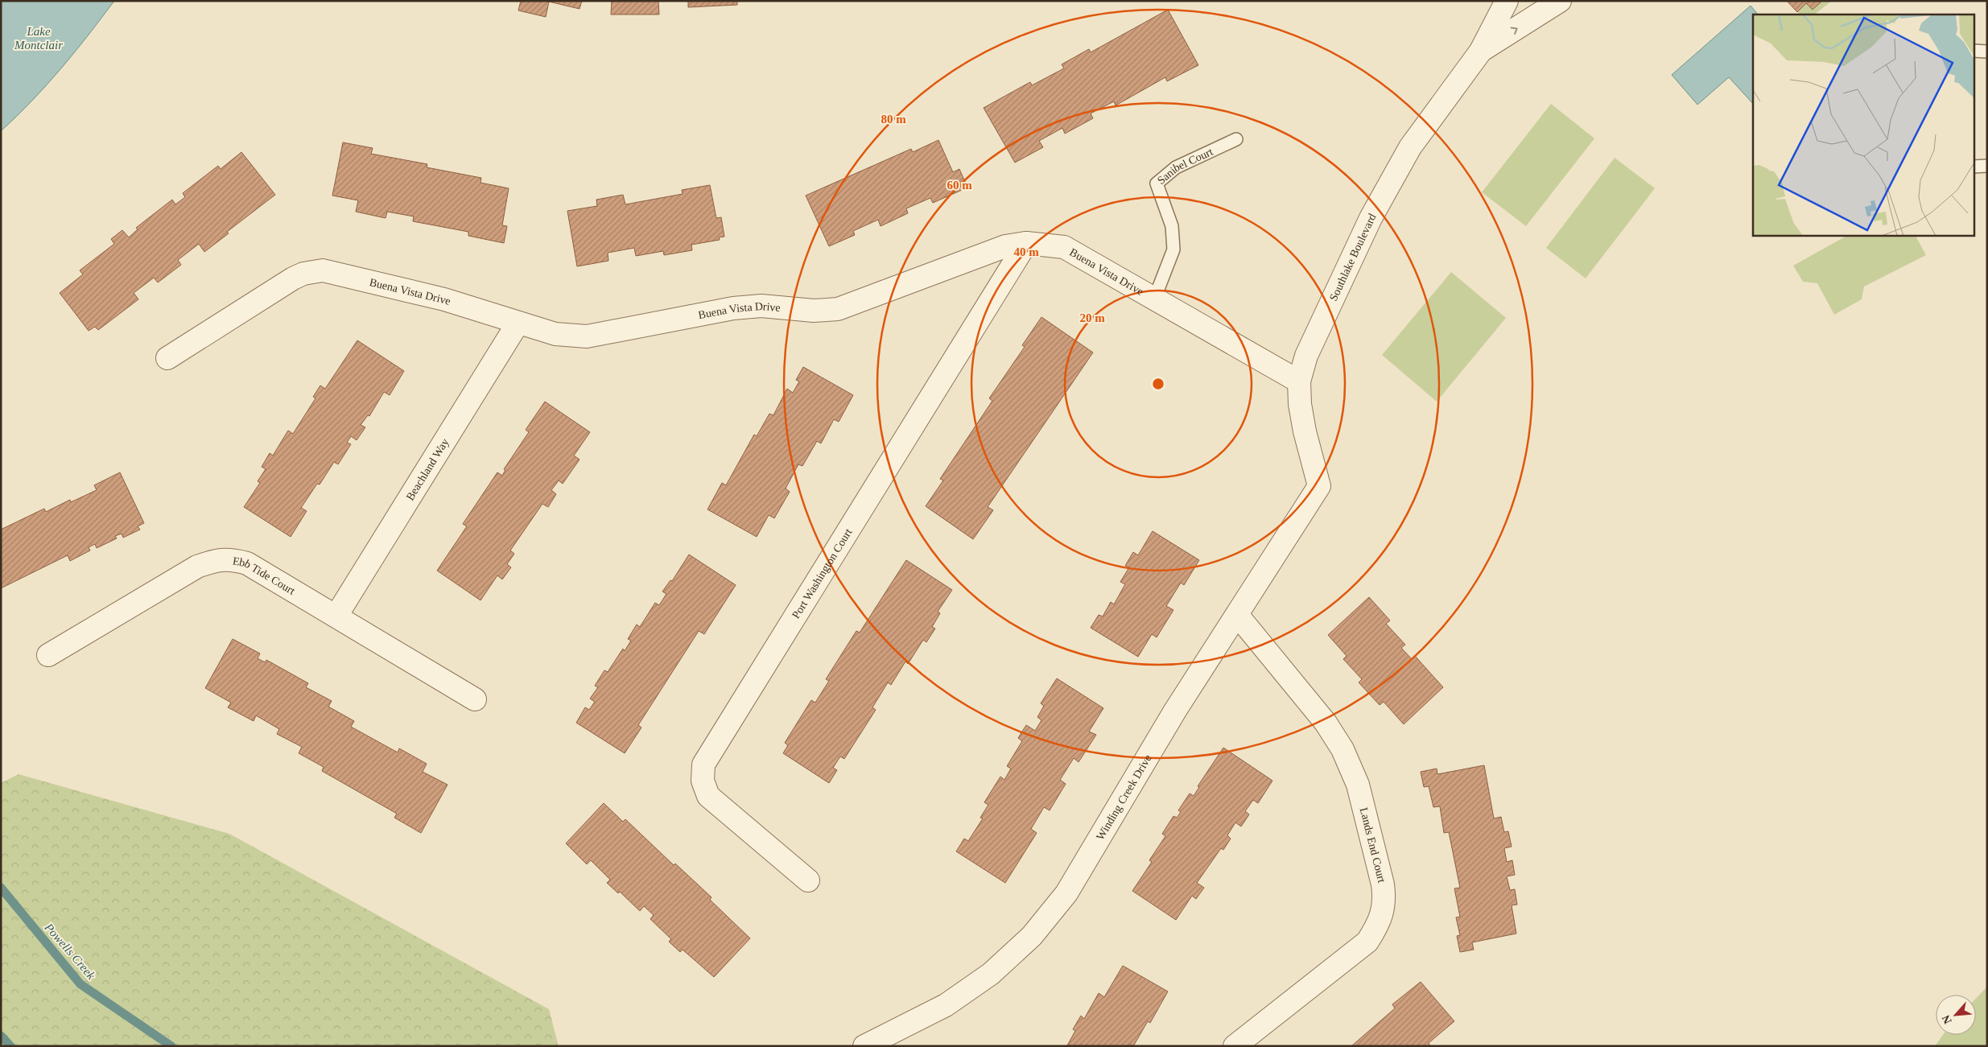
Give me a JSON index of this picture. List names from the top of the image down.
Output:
{
  "streets": {
    "street": [
      "Southlake Boulevard",
      "Buena Vista Drive",
      "Beachland Way",
      "Port Washington Court",
      "Ebb Tide Court",
      "Winding Creek Drive",
      "Lands End Court"
    ],
    "lane": ["Sanibel Court"]
  },
  "crossings": [
    ["Sanibel Court", "Buena Vista Drive"],
    ["Southlake Boulevard", "Buena Vista Drive"],
    ["Southlake Boulevard", "Winding Creek Drive"],
    ["Buena Vista Drive", "Beachland Way"],
    ["Buena Vista Drive", "Port Washington Court"],
    ["Beachland Way", "Ebb Tide Court"],
    ["Winding Creek Drive", "Lands End Court"]
  ],
  "water": ["Lake Montclair", "Powells Creek"],
  "north": "bottom left",
  "rings": [
    "80 m",
    "60 m",
    "40 m",
    "20 m"
  ]
}
